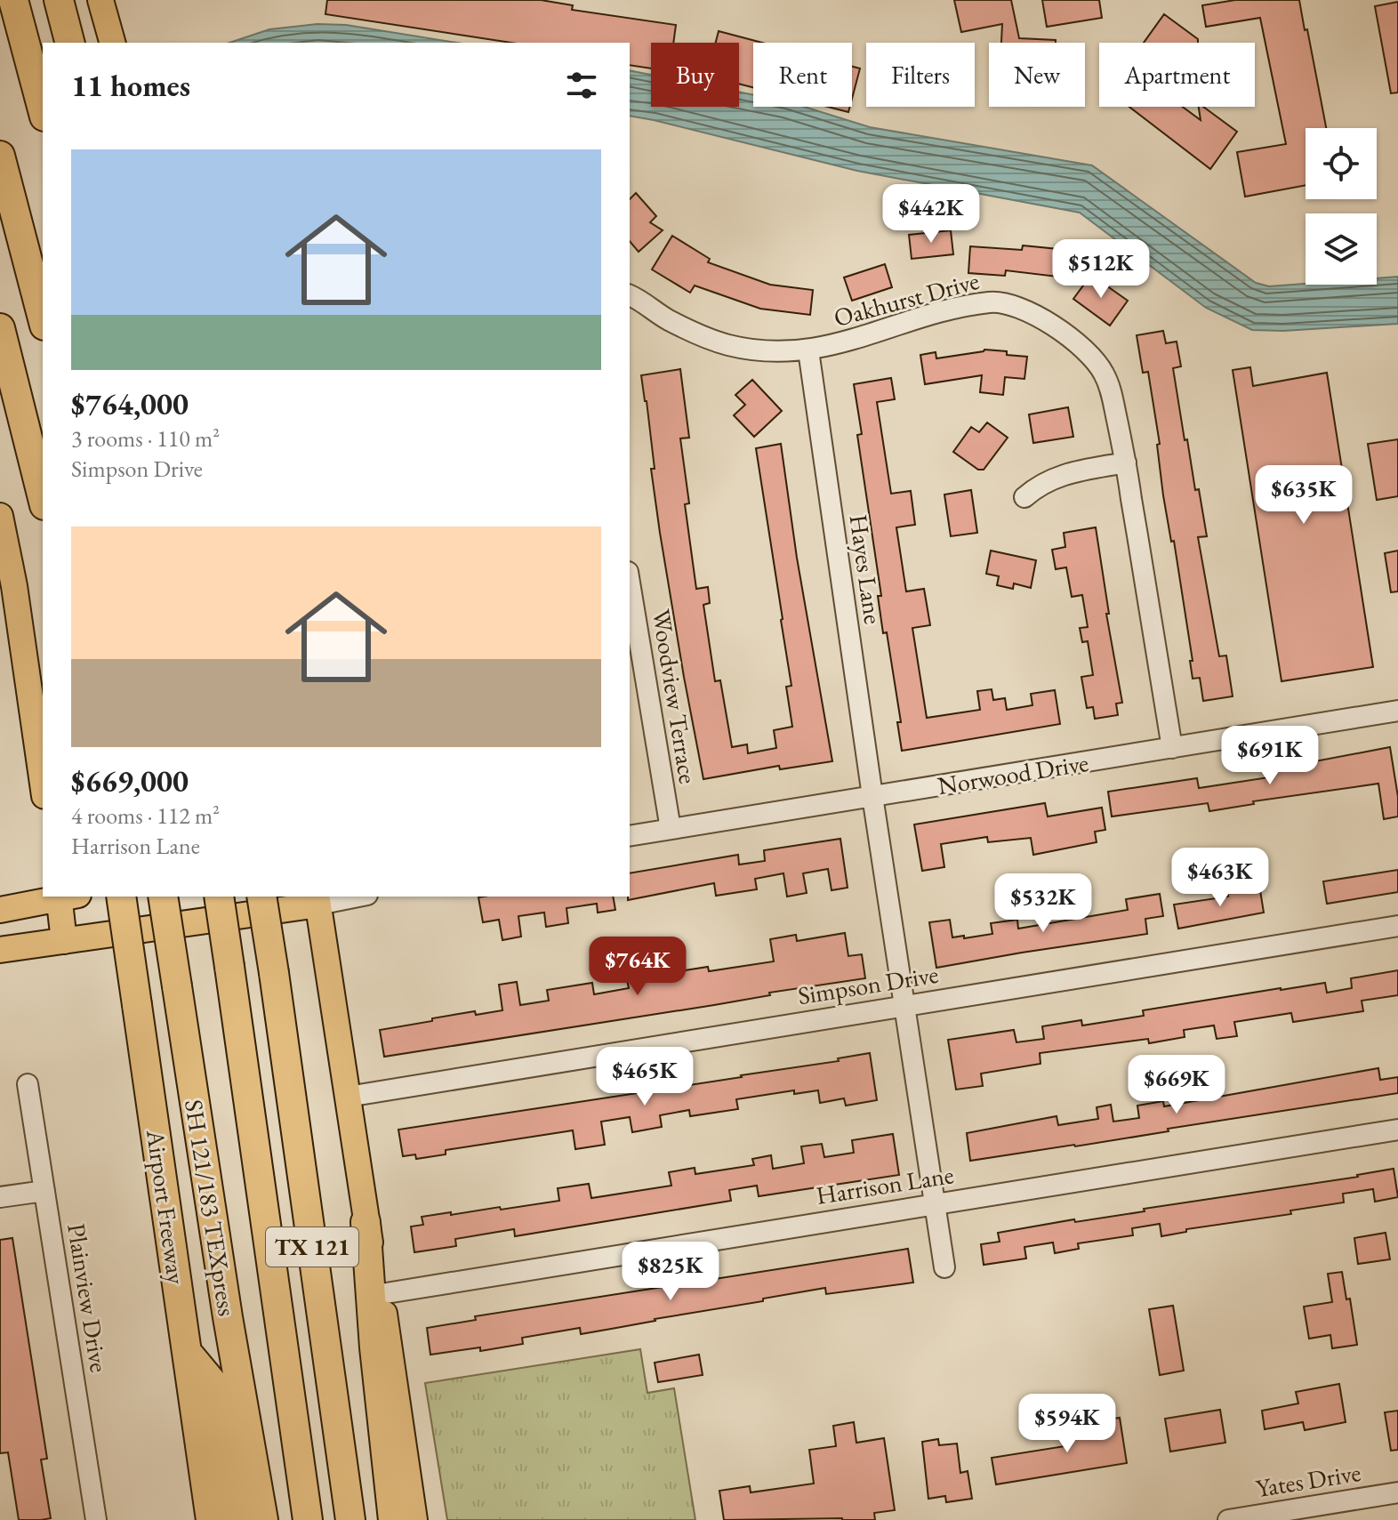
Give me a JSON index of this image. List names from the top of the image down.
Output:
{
  "streets": {
    "highway": ["Airport Freeway", "SH 121/183 TEXpress", "TX 121"],
    "street": [
      "Oakhurst Drive",
      "Hayes Lane",
      "Woodview Terrace",
      "Norwood Drive",
      "Simpson Drive",
      "Harrison Lane",
      "Plainview Drive",
      "Yates Drive"
    ]
  },
  "crossings": [
    ["Oakhurst Drive", "Hayes Lane"],
    ["Oakhurst Drive", "Norwood Drive"],
    ["Hayes Lane", "Norwood Drive"],
    ["Hayes Lane", "Simpson Drive"],
    ["Hayes Lane", "Harrison Lane"],
    ["Woodview Terrace", "Norwood Drive"]
  ],
  "page": {
    "chip": [
      "Buy",
      "Rent",
      "Filters",
      "New",
      "Apartment"
    ],
    "heading": "11 homes",
    "list": [
      {
        "name": "$764,000",
        "note": "3 rooms · 110 m² · Simpson Drive"
      },
      {
        "name": "$669,000",
        "note": "4 rooms · 112 m² · Harrison Lane"
      }
    ],
    "price": [
      "$442K",
      "$512K",
      "$635K",
      "$691K",
      "$463K",
      "$532K",
      "$764K",
      "$465K",
      "$669K",
      "$825K",
      "$594K"
    ]
  }
}
